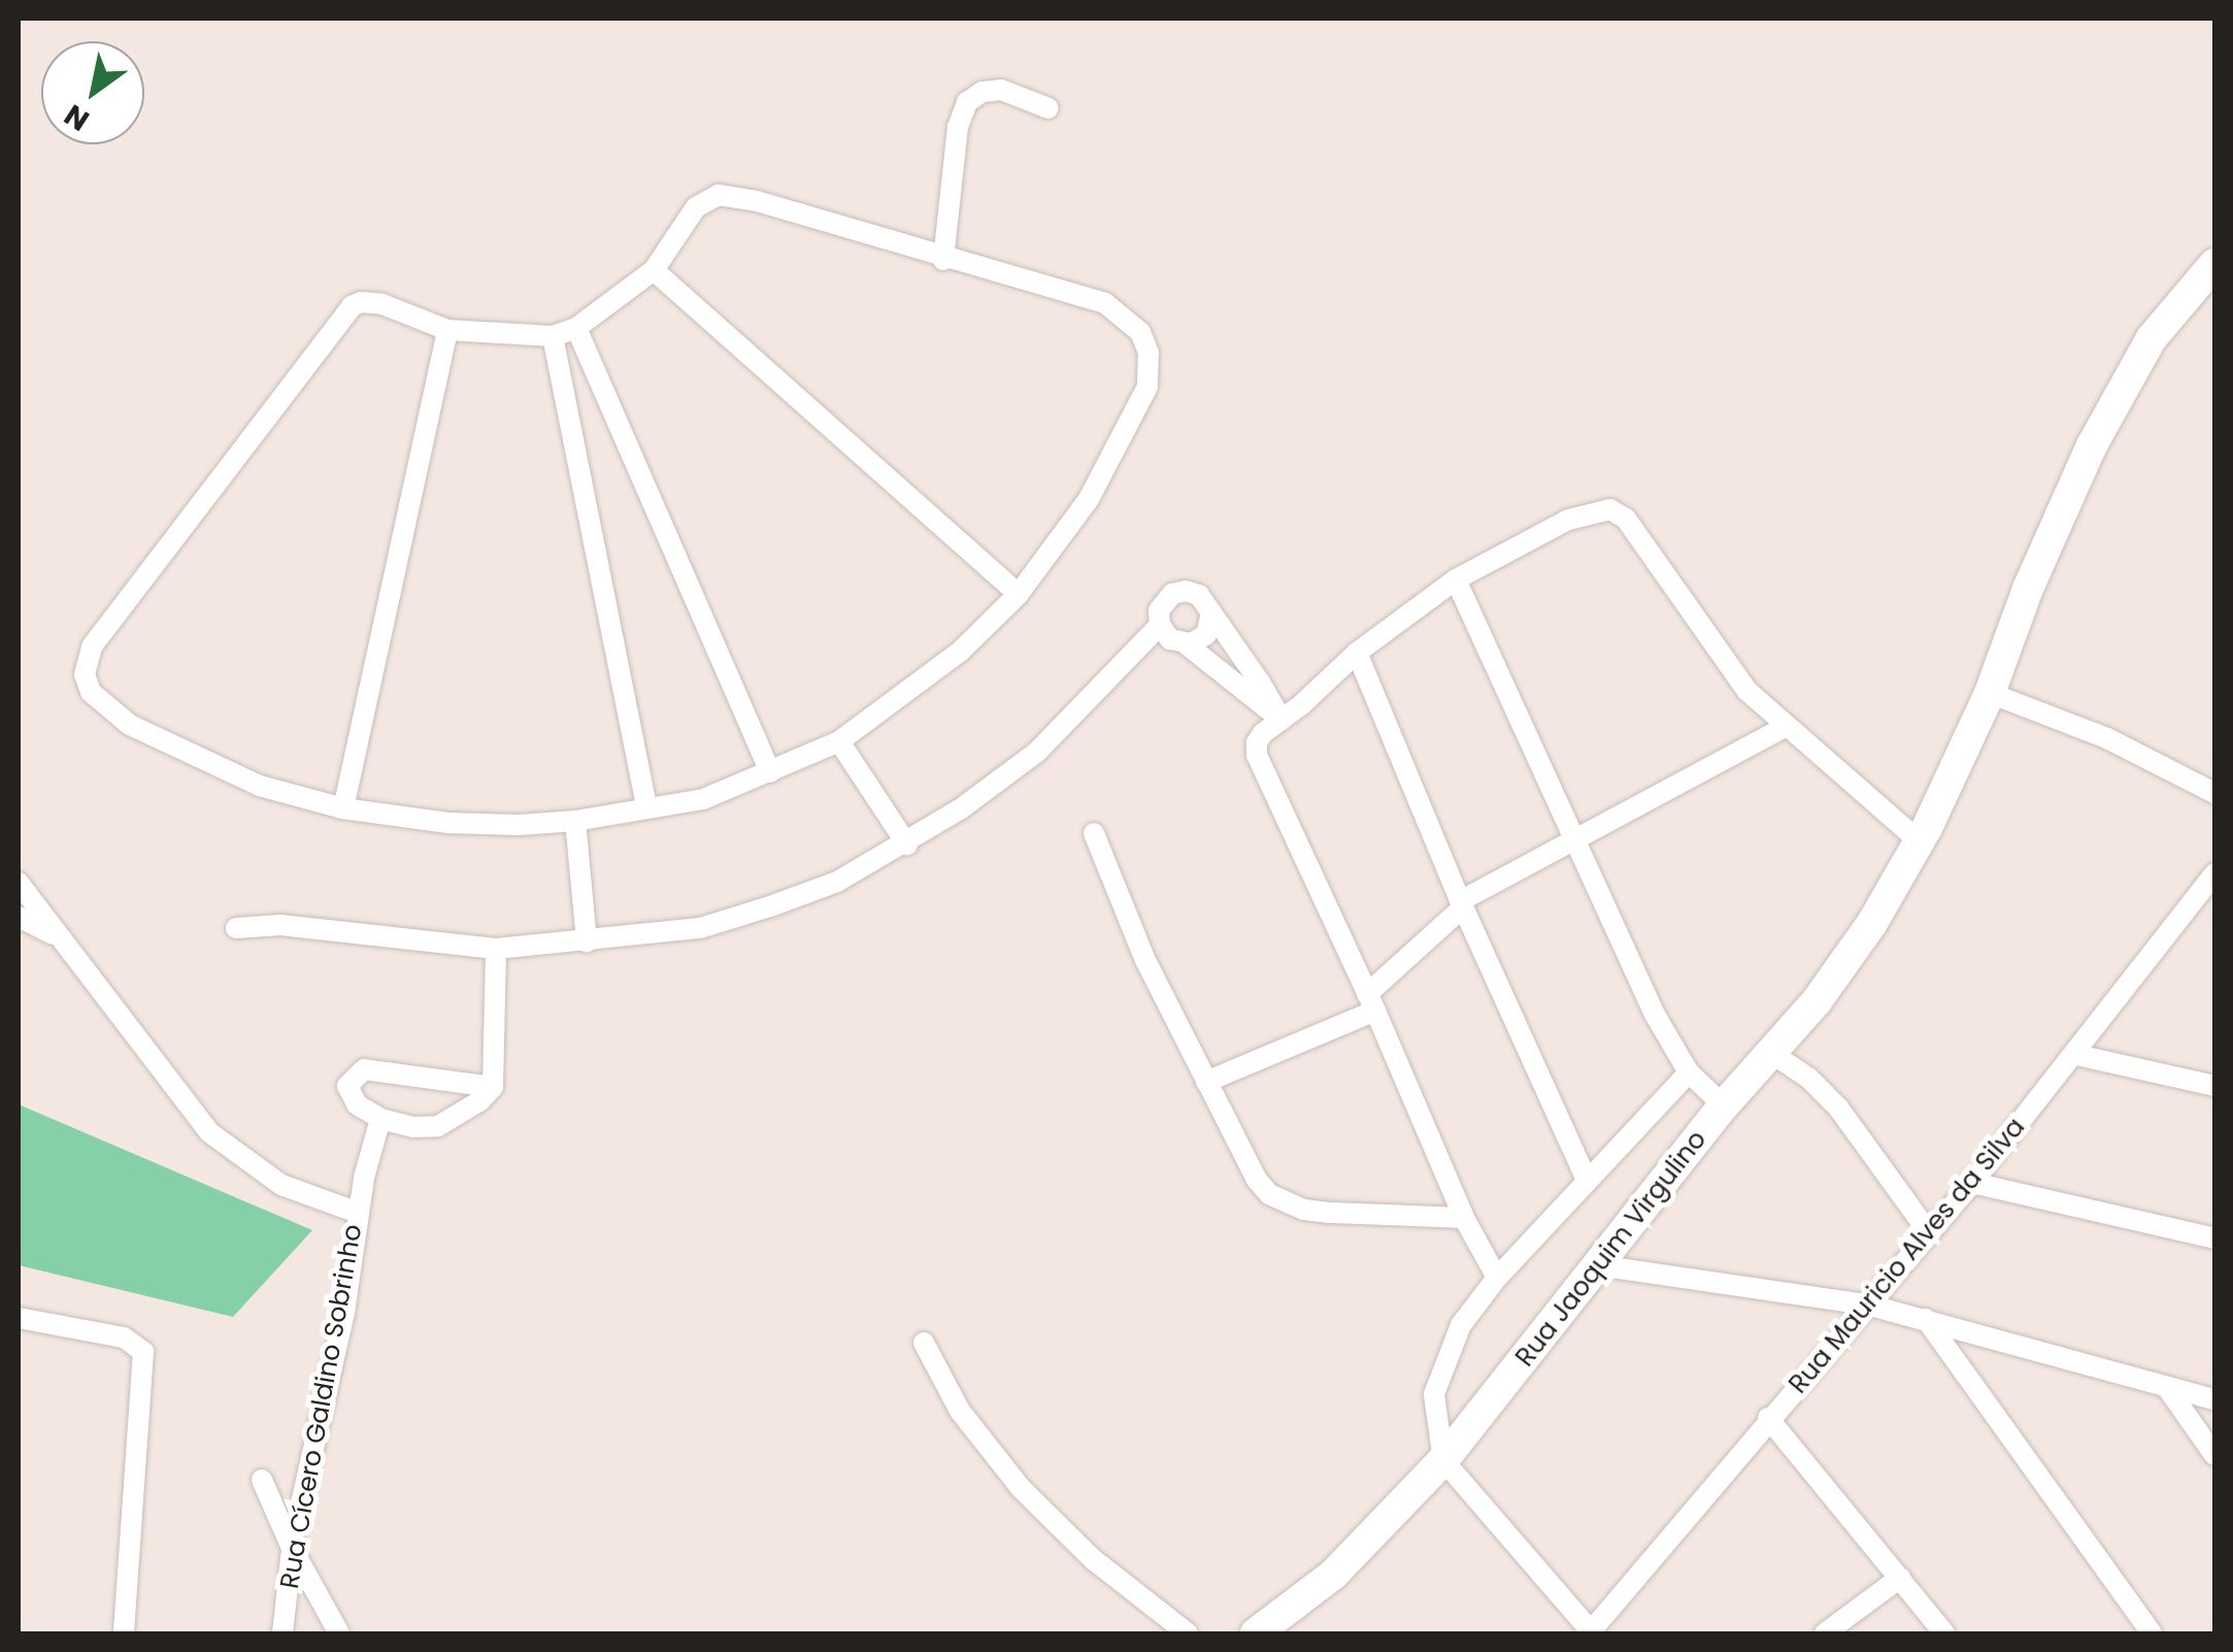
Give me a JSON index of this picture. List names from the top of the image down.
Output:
{
  "streets": {
    "main road": ["Rua Jaoquim Virgulino"],
    "street": ["Rua Mauricio Alves da Silva", "Rua Cícero Galdino Sobrinho"]
  },
  "north": "bottom left"
}
